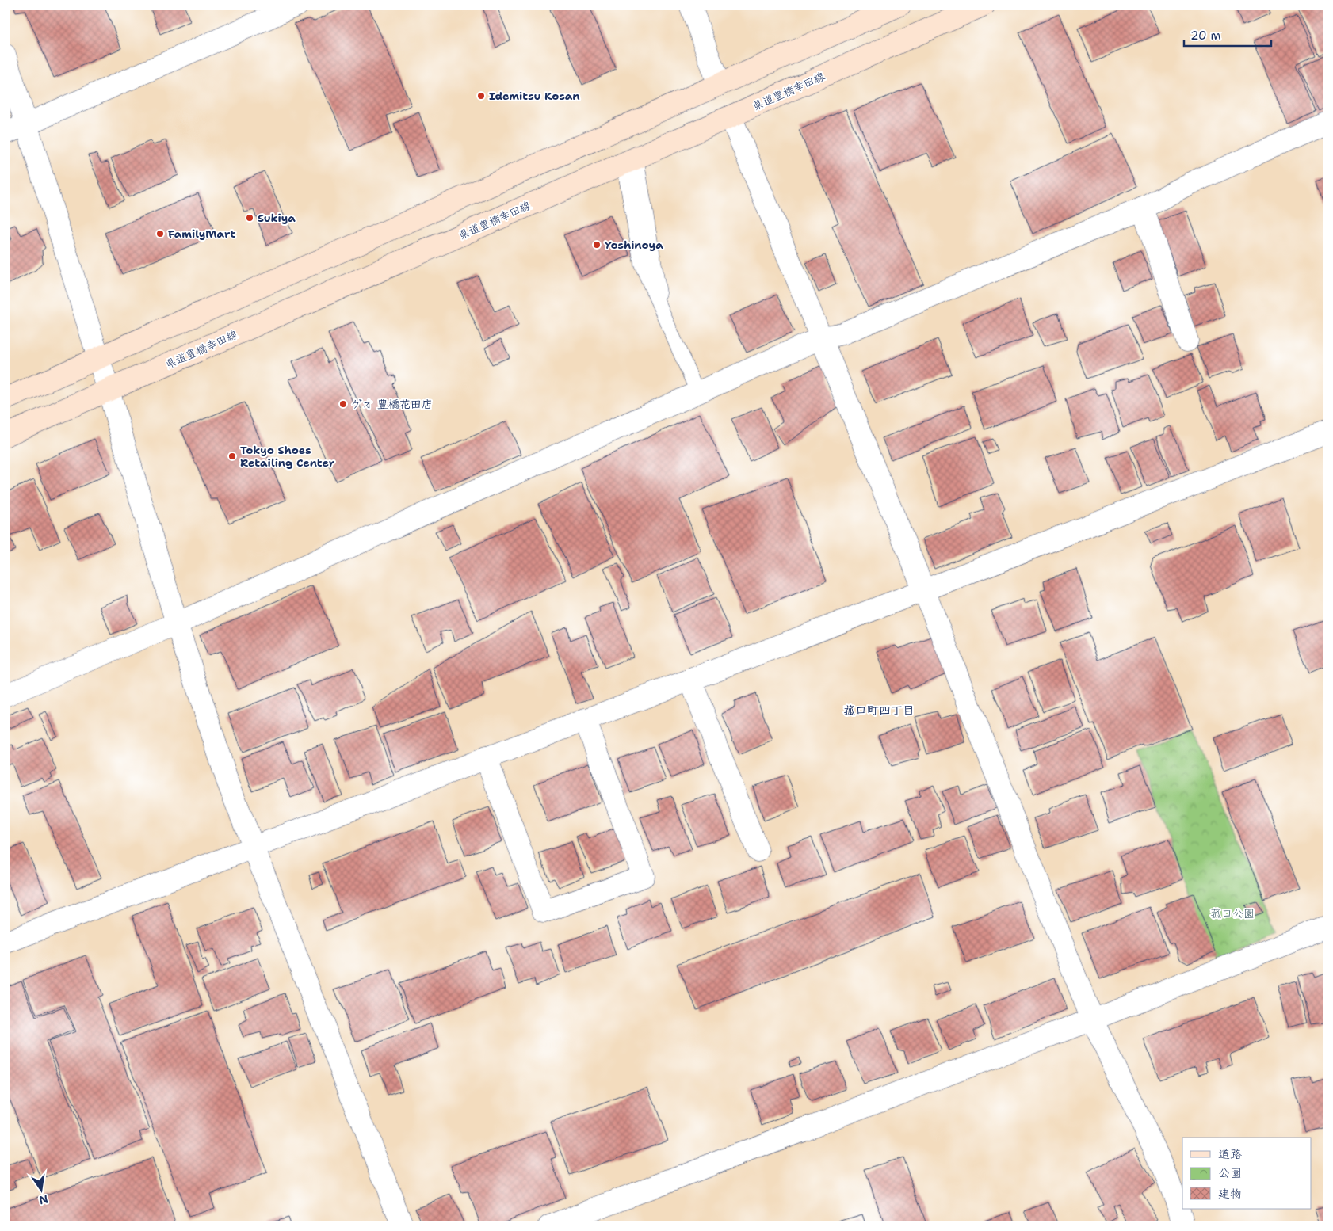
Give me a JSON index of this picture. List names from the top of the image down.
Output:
{
  "streets": {
    "main road": ["県道豊橋幸田線"]
  },
  "districts": ["菰口町四丁目"],
  "parks": ["菰口公園"],
  "places": [
    "Idemitsu Kosan",
    "Sukiya",
    "FamilyMart",
    "Yoshinoya",
    "ゲオ 豊橋花田店",
    "Tokyo Shoes Retailing Center"
  ],
  "legend": ["道路", "公園", "建物"],
  "scale_bar": "20 m",
  "north": "bottom"
}
